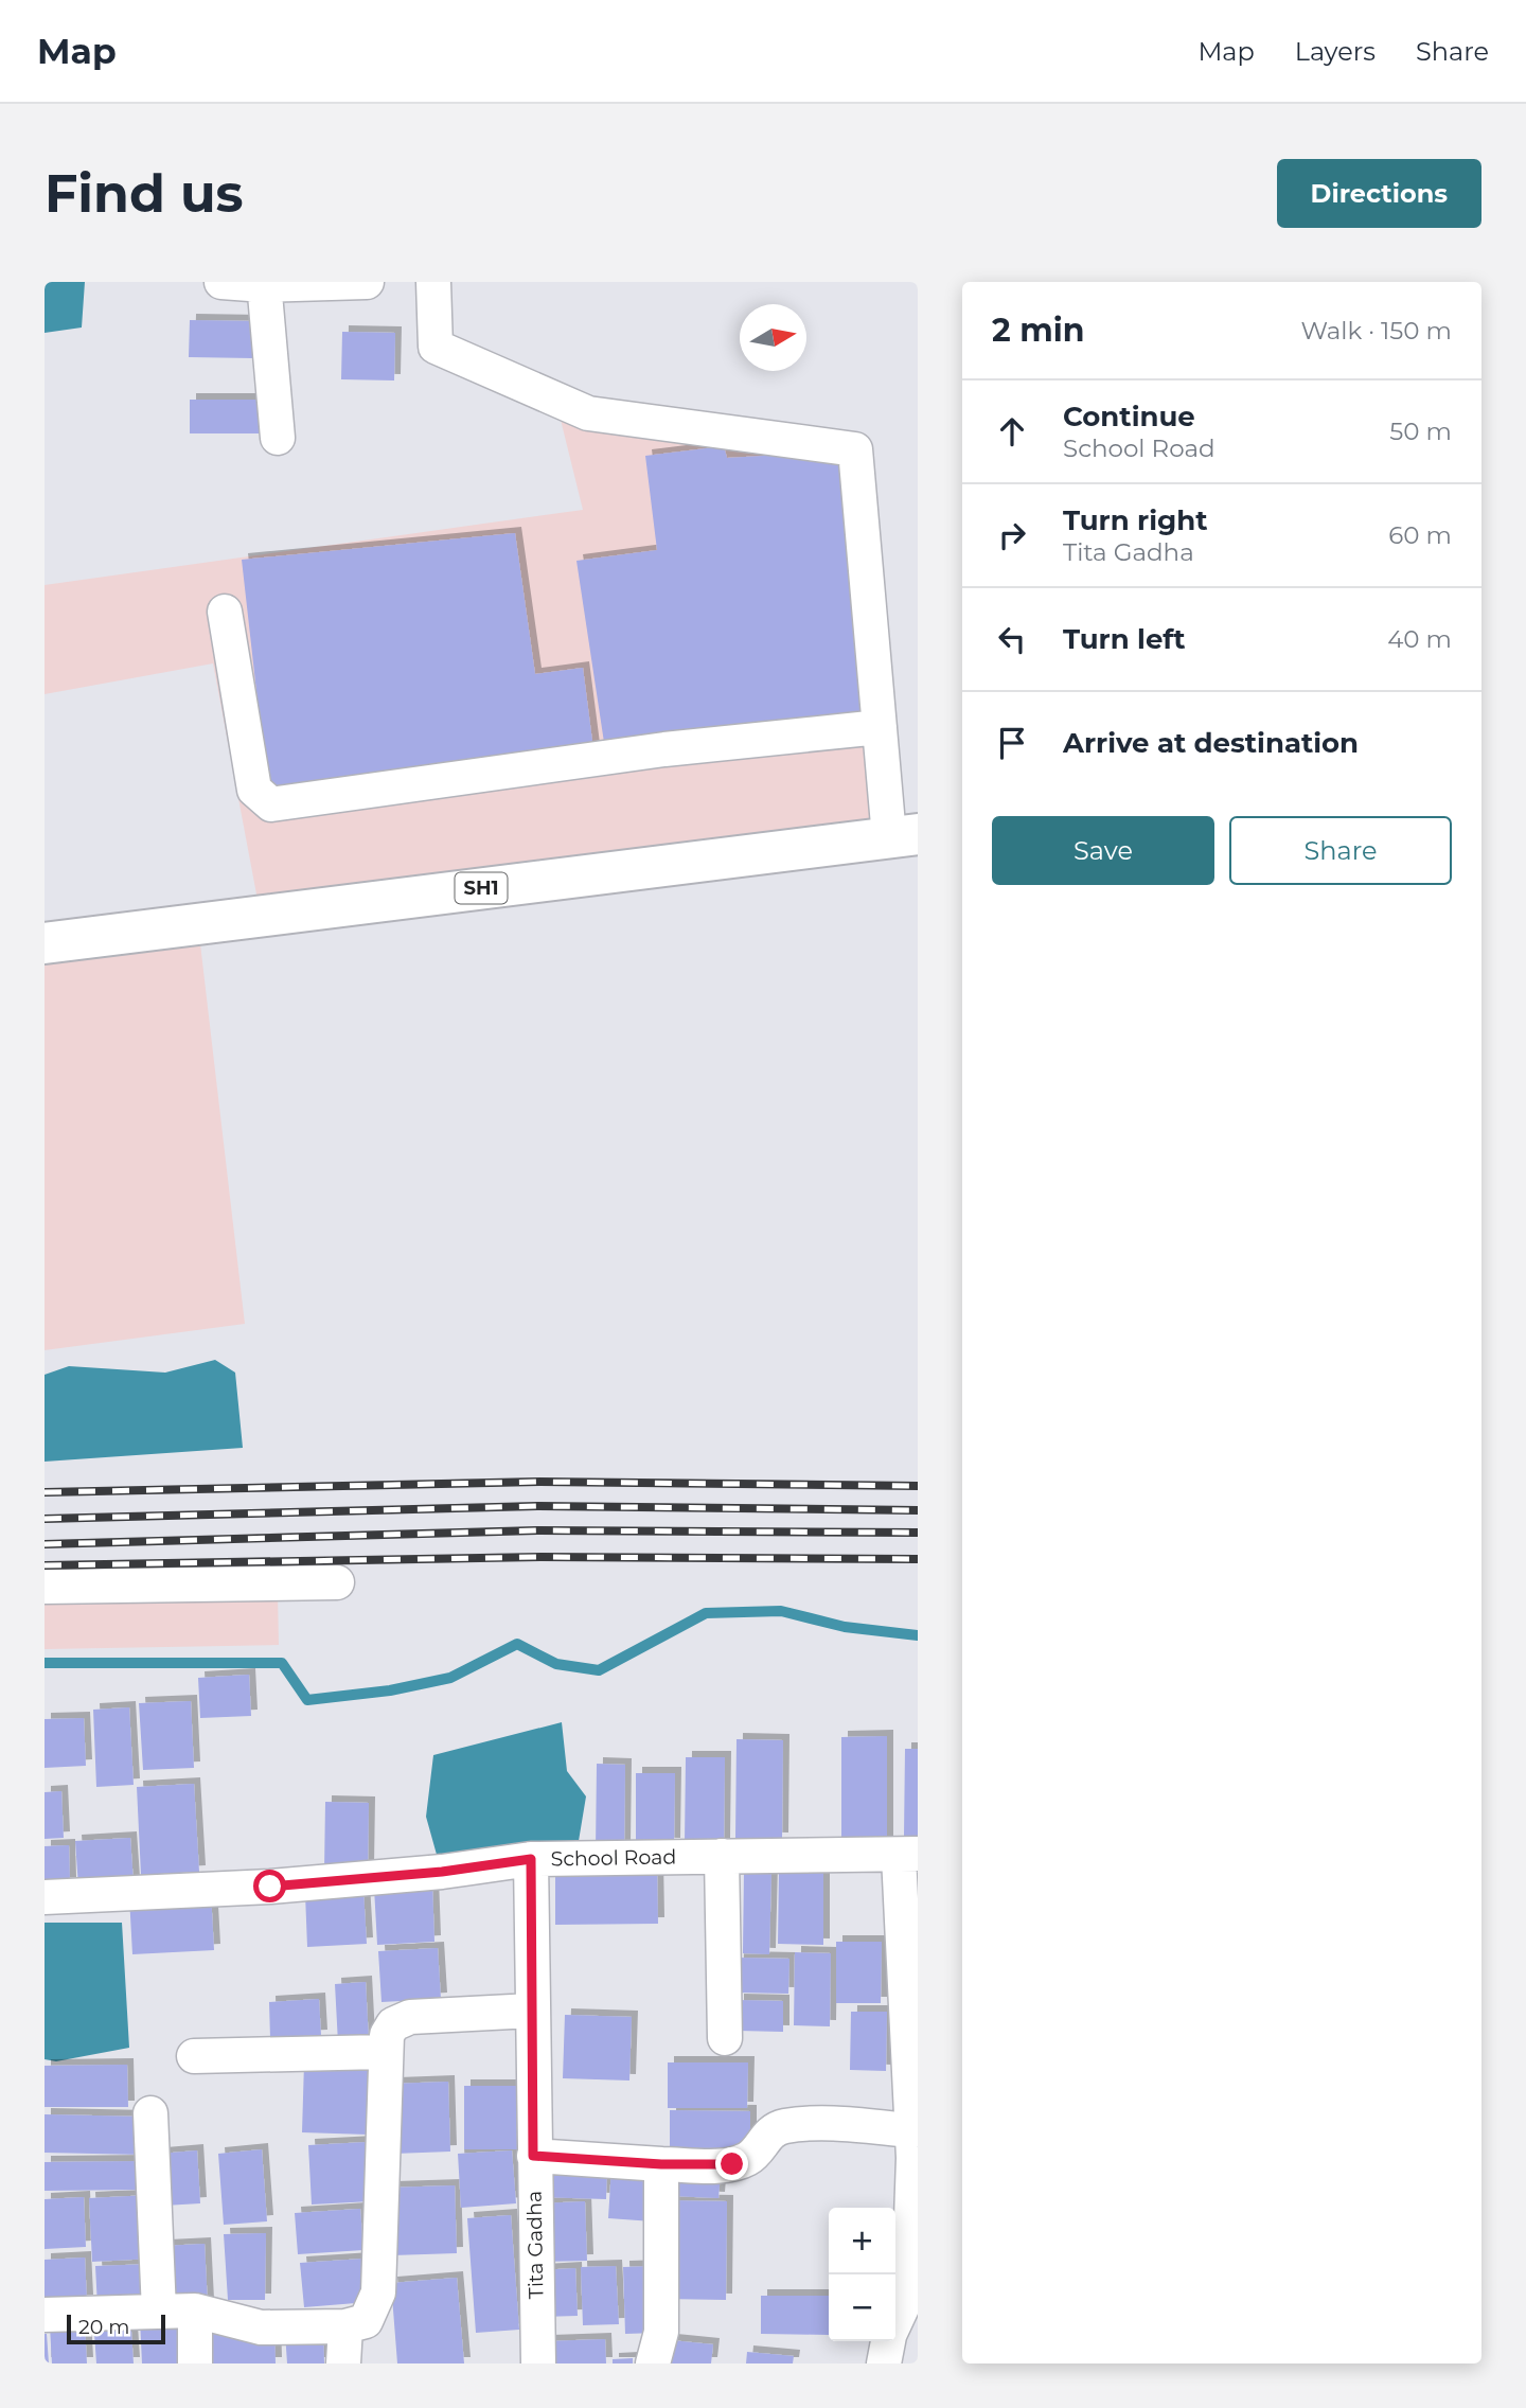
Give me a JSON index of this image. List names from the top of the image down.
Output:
{
  "streets": {
    "main road": ["SH1"],
    "street": ["School Road", "Tita Gadha"]
  },
  "crossings": [
    ["School Road", "Tita Gadha"]
  ],
  "scale_bar": "20 m",
  "north": "right",
  "page": {
    "header": "Map",
    "nav": ["Map", "Layers", "Share"],
    "buttons": [
      "Directions",
      ["Save", "Share"]
    ],
    "title": "Find us",
    "heading": ["2 min", "Walk · 150 m"],
    "list": [
      ["Continue", "School Road", "50 m"],
      ["Turn right", "Tita Gadha", "60 m"],
      ["Turn left", "40 m"],
      "Arrive at destination"
    ],
    "map_buttons": ["+", "−"],
    "scale": "20 m"
  }
}
